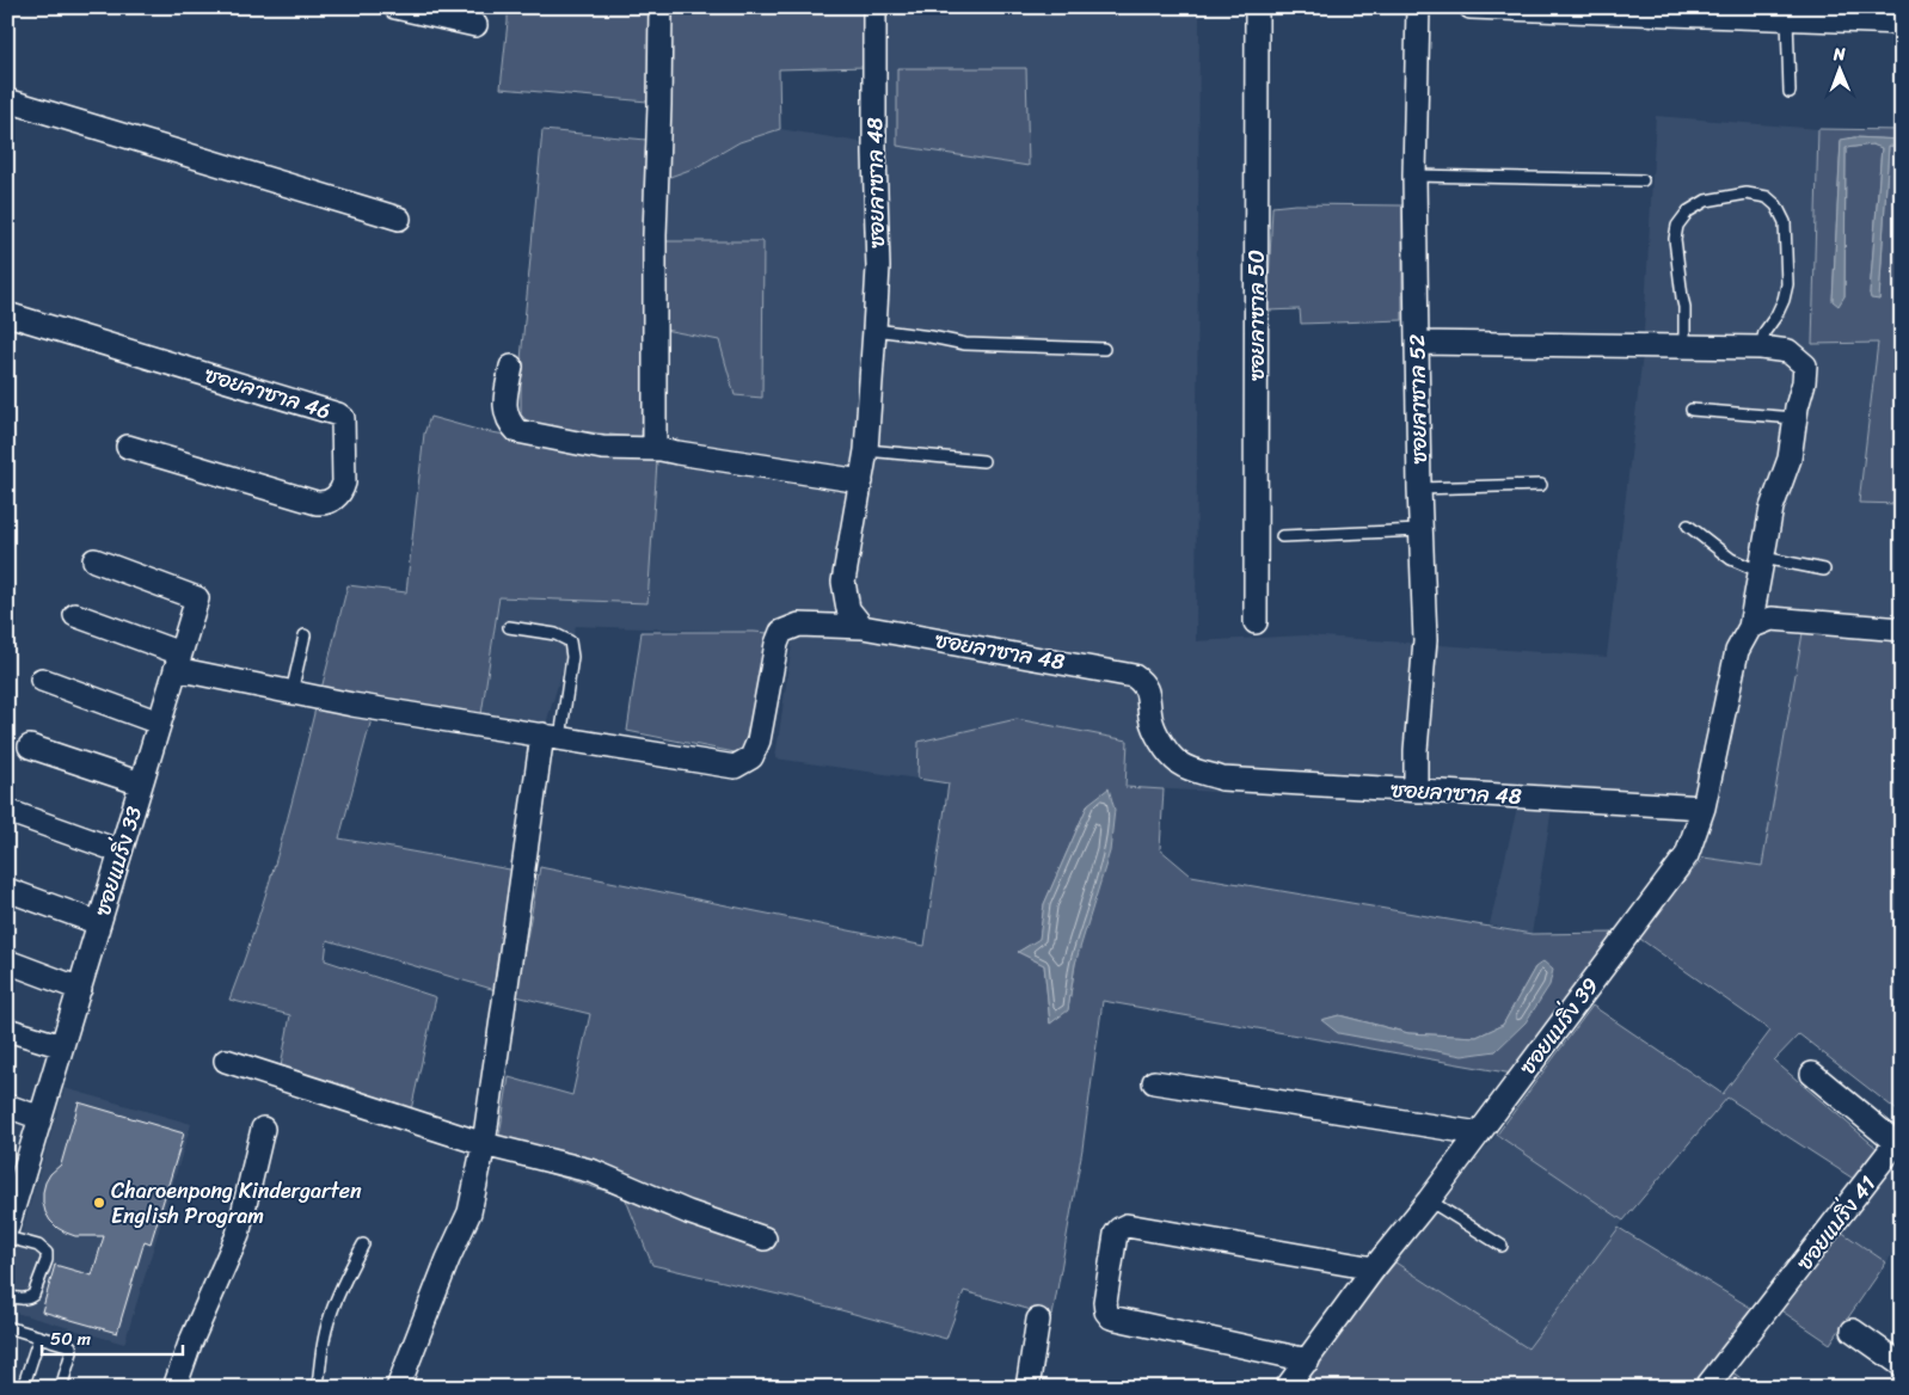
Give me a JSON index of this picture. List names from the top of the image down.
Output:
{
  "streets": {
    "street": [
      "ซอยลาซาล 48",
      "ซอยลาซาล 50",
      "ซอยลาซาล 46",
      "ซอยลาซาล 52",
      "ซอยแบริ่ง 33",
      "ซอยแบริ่ง 39",
      "ซอยแบริ่ง 41"
    ]
  },
  "crossings": [
    ["ซอยลาซาล 48", "ซอยลาซาล 52"],
    ["ซอยลาซาล 48", "ซอยแบริ่ง 39"]
  ],
  "places": ["Charoenpong Kindergarten English Program"],
  "scale_bar": "50 m",
  "north": "top"
}
